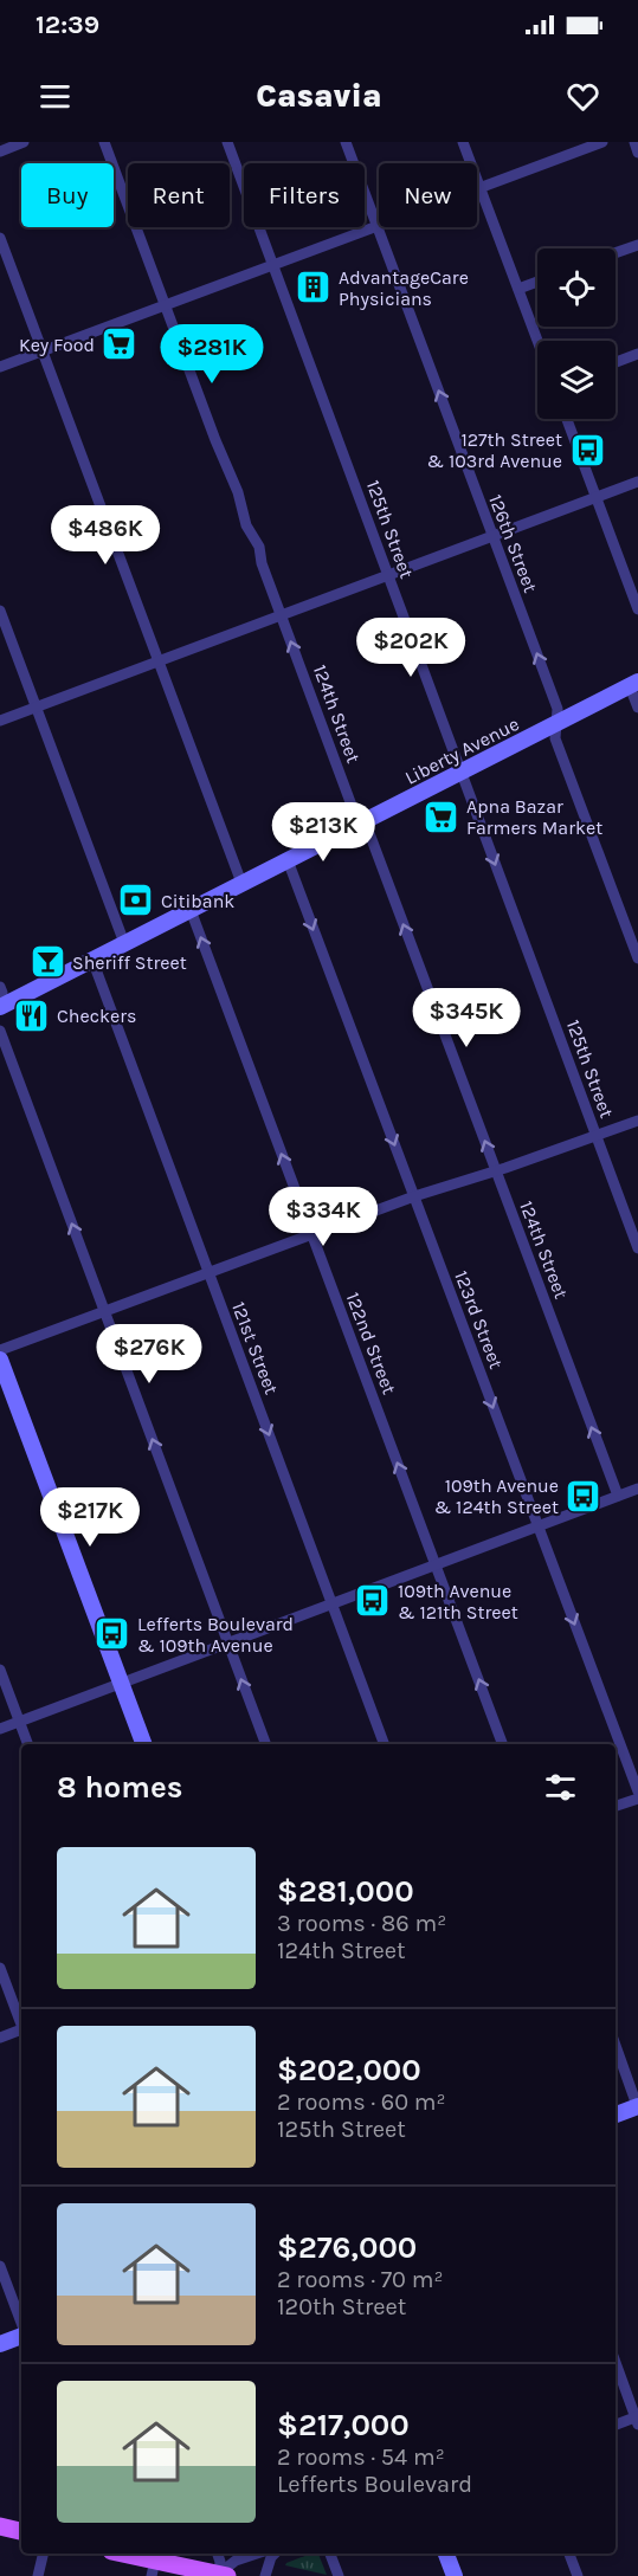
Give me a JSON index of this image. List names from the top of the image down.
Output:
{
  "streets": {
    "street": [
      "125th Street",
      "126th Street",
      "124th Street",
      "Liberty Avenue",
      "123rd Street",
      "122nd Street",
      "121st Street"
    ]
  },
  "crossings": [
    ["125th Street", "Liberty Avenue"],
    ["126th Street", "Liberty Avenue"],
    ["124th Street", "Liberty Avenue"],
    ["Liberty Avenue", "123rd Street"],
    ["Liberty Avenue", "122nd Street"],
    ["Liberty Avenue", "121st Street"]
  ],
  "one_way": [
    "126th Street",
    "124th Street",
    "123rd Street",
    "122nd Street",
    "121st Street"
  ],
  "places": {
    "building": ["AdvantageCare Physicians"],
    "supermarket": ["Key Food", "Apna Bazar Farmers Market"],
    "bus stop": [
      "127th Street & 103rd Avenue",
      "109th Avenue & 124th Street",
      "109th Avenue & 121th Street",
      "Lefferts Boulevard & 109th Avenue"
    ],
    "bank": ["Citibank"],
    "bar": ["Sheriff Street"],
    "restaurant": ["Checkers"]
  },
  "page": {
    "status": "12:39",
    "header": "Casavia",
    "chip": [
      "Buy",
      "Rent",
      "Filters",
      "New"
    ],
    "price": [
      "$281K",
      "$486K",
      "$202K",
      "$213K",
      "$345K",
      "$334K",
      "$276K",
      "$217K"
    ],
    "heading": "8 homes",
    "list": [
      {
        "name": "$281,000",
        "note": "3 rooms · 86 m² · 124th Street"
      },
      {
        "name": "$202,000",
        "note": "2 rooms · 60 m² · 125th Street"
      },
      {
        "name": "$276,000",
        "note": "2 rooms · 70 m² · 120th Street"
      },
      {
        "name": "$217,000",
        "note": "2 rooms · 54 m² · Lefferts Boulevard"
      }
    ]
  }
}
